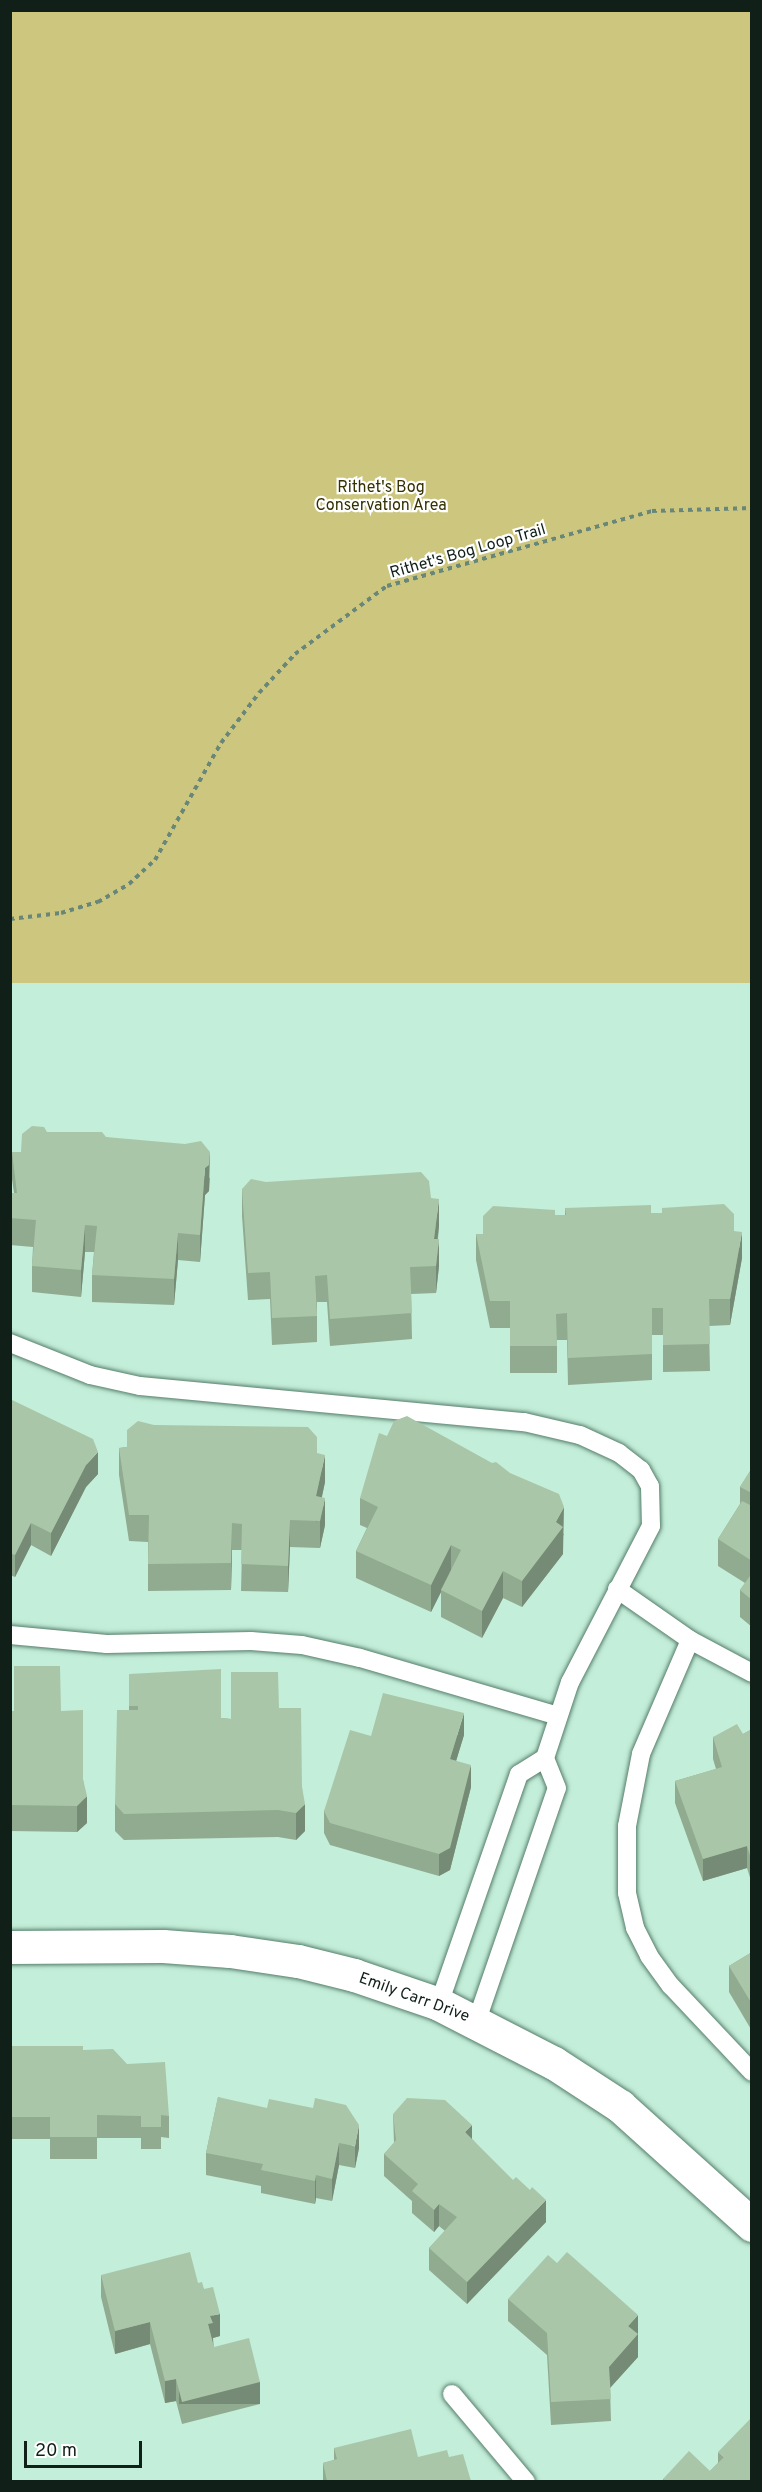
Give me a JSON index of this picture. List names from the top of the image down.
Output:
{
  "streets": {
    "street": ["Emily Carr Drive"],
    "path": ["Rithet's Bog Loop Trail"]
  },
  "parks": ["Rithet's Bog Conservation Area"],
  "scale_bar": "20 m"
}
